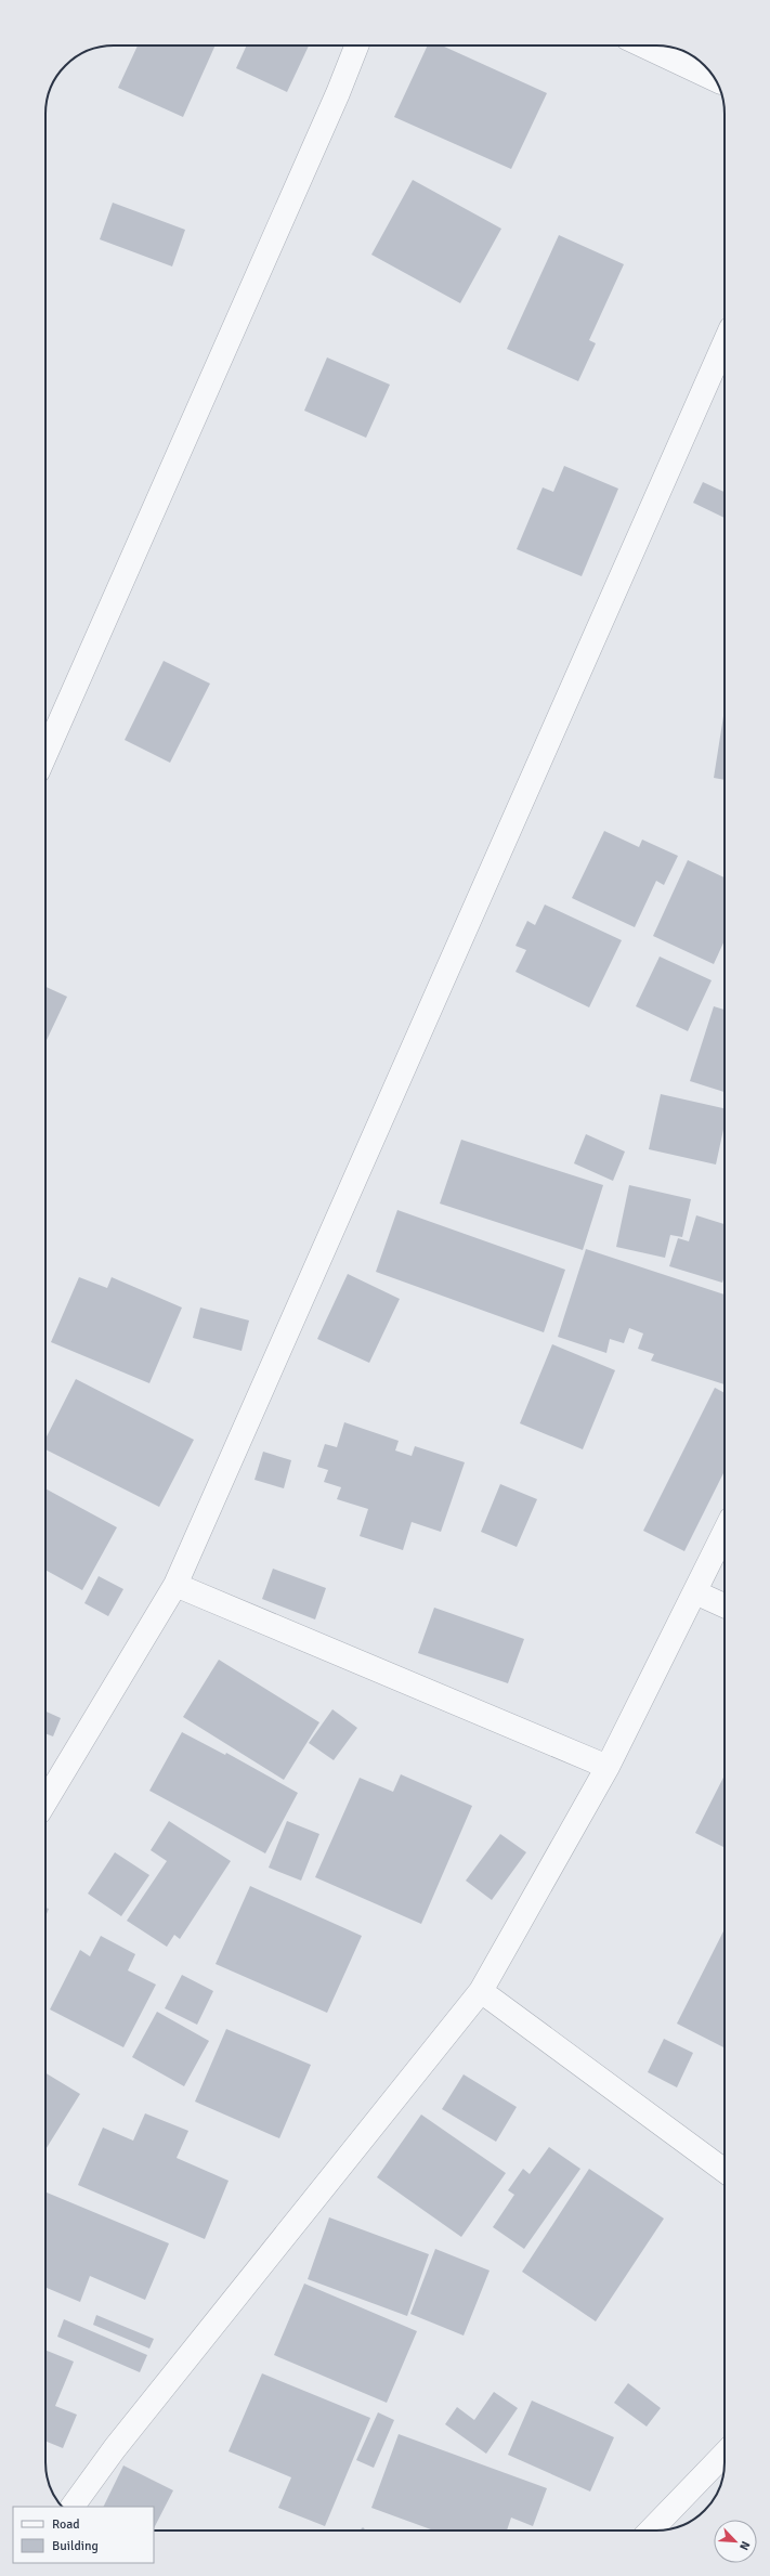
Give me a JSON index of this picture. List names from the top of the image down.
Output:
{
  "legend": ["Road", "Building"],
  "north": "bottom right"
}
